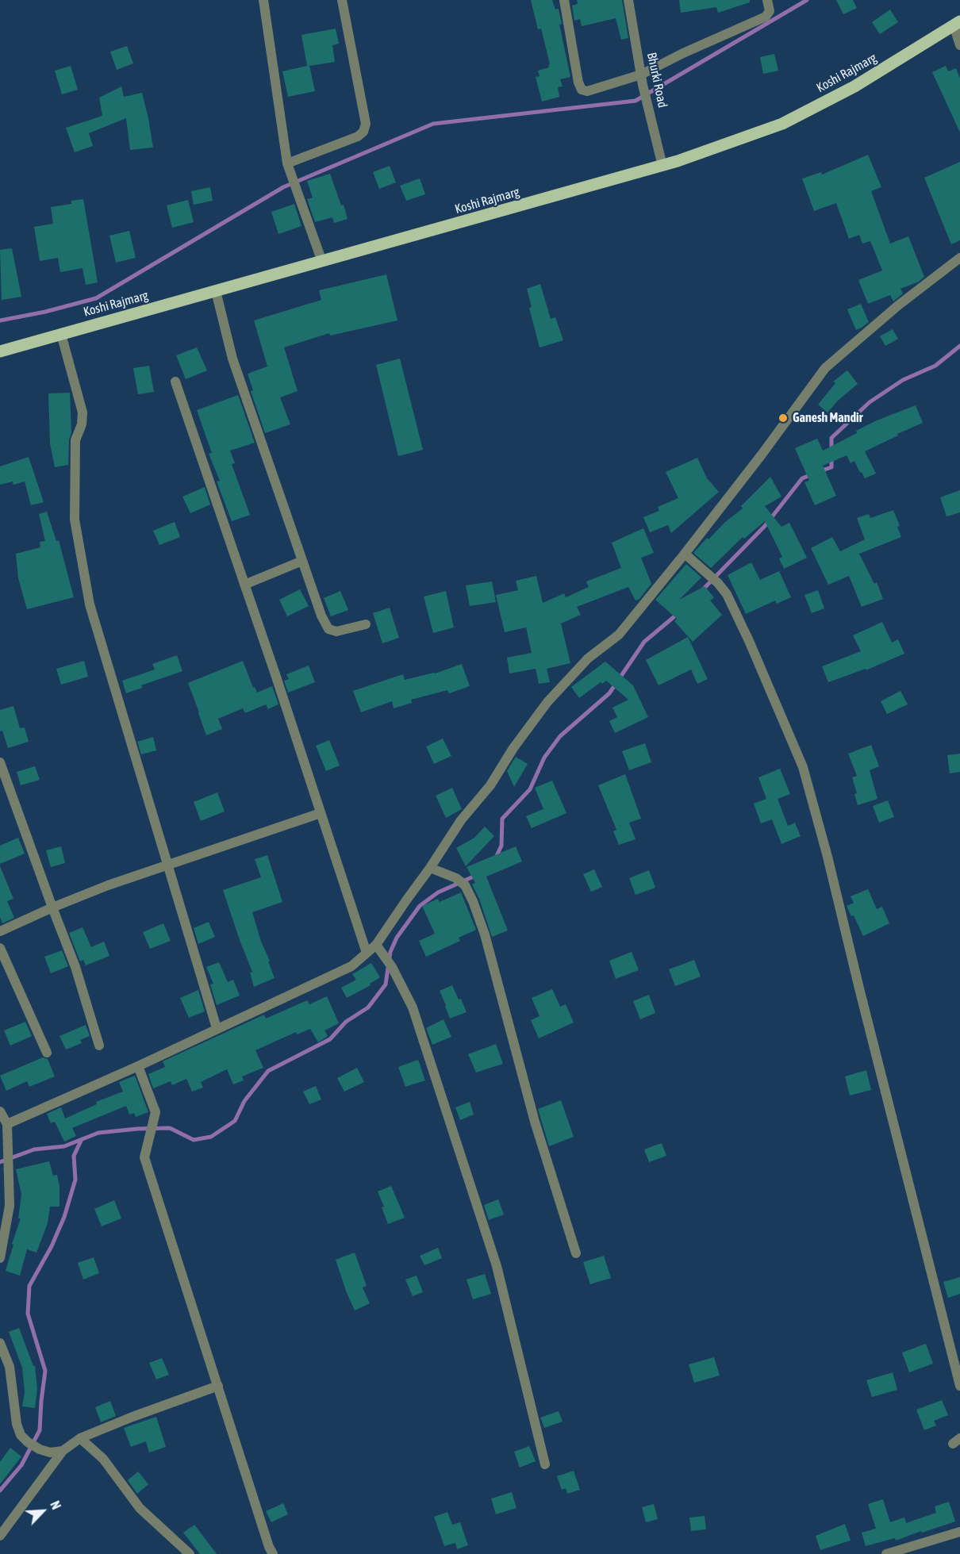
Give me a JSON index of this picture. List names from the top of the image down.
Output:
{
  "streets": {
    "main road": ["Koshi Rajmarg"],
    "street": ["Bhurki Road"]
  },
  "crossings": [
    ["Koshi Rajmarg", "Bhurki Road"]
  ],
  "places": ["Ganesh Mandir"],
  "north": "top right"
}
